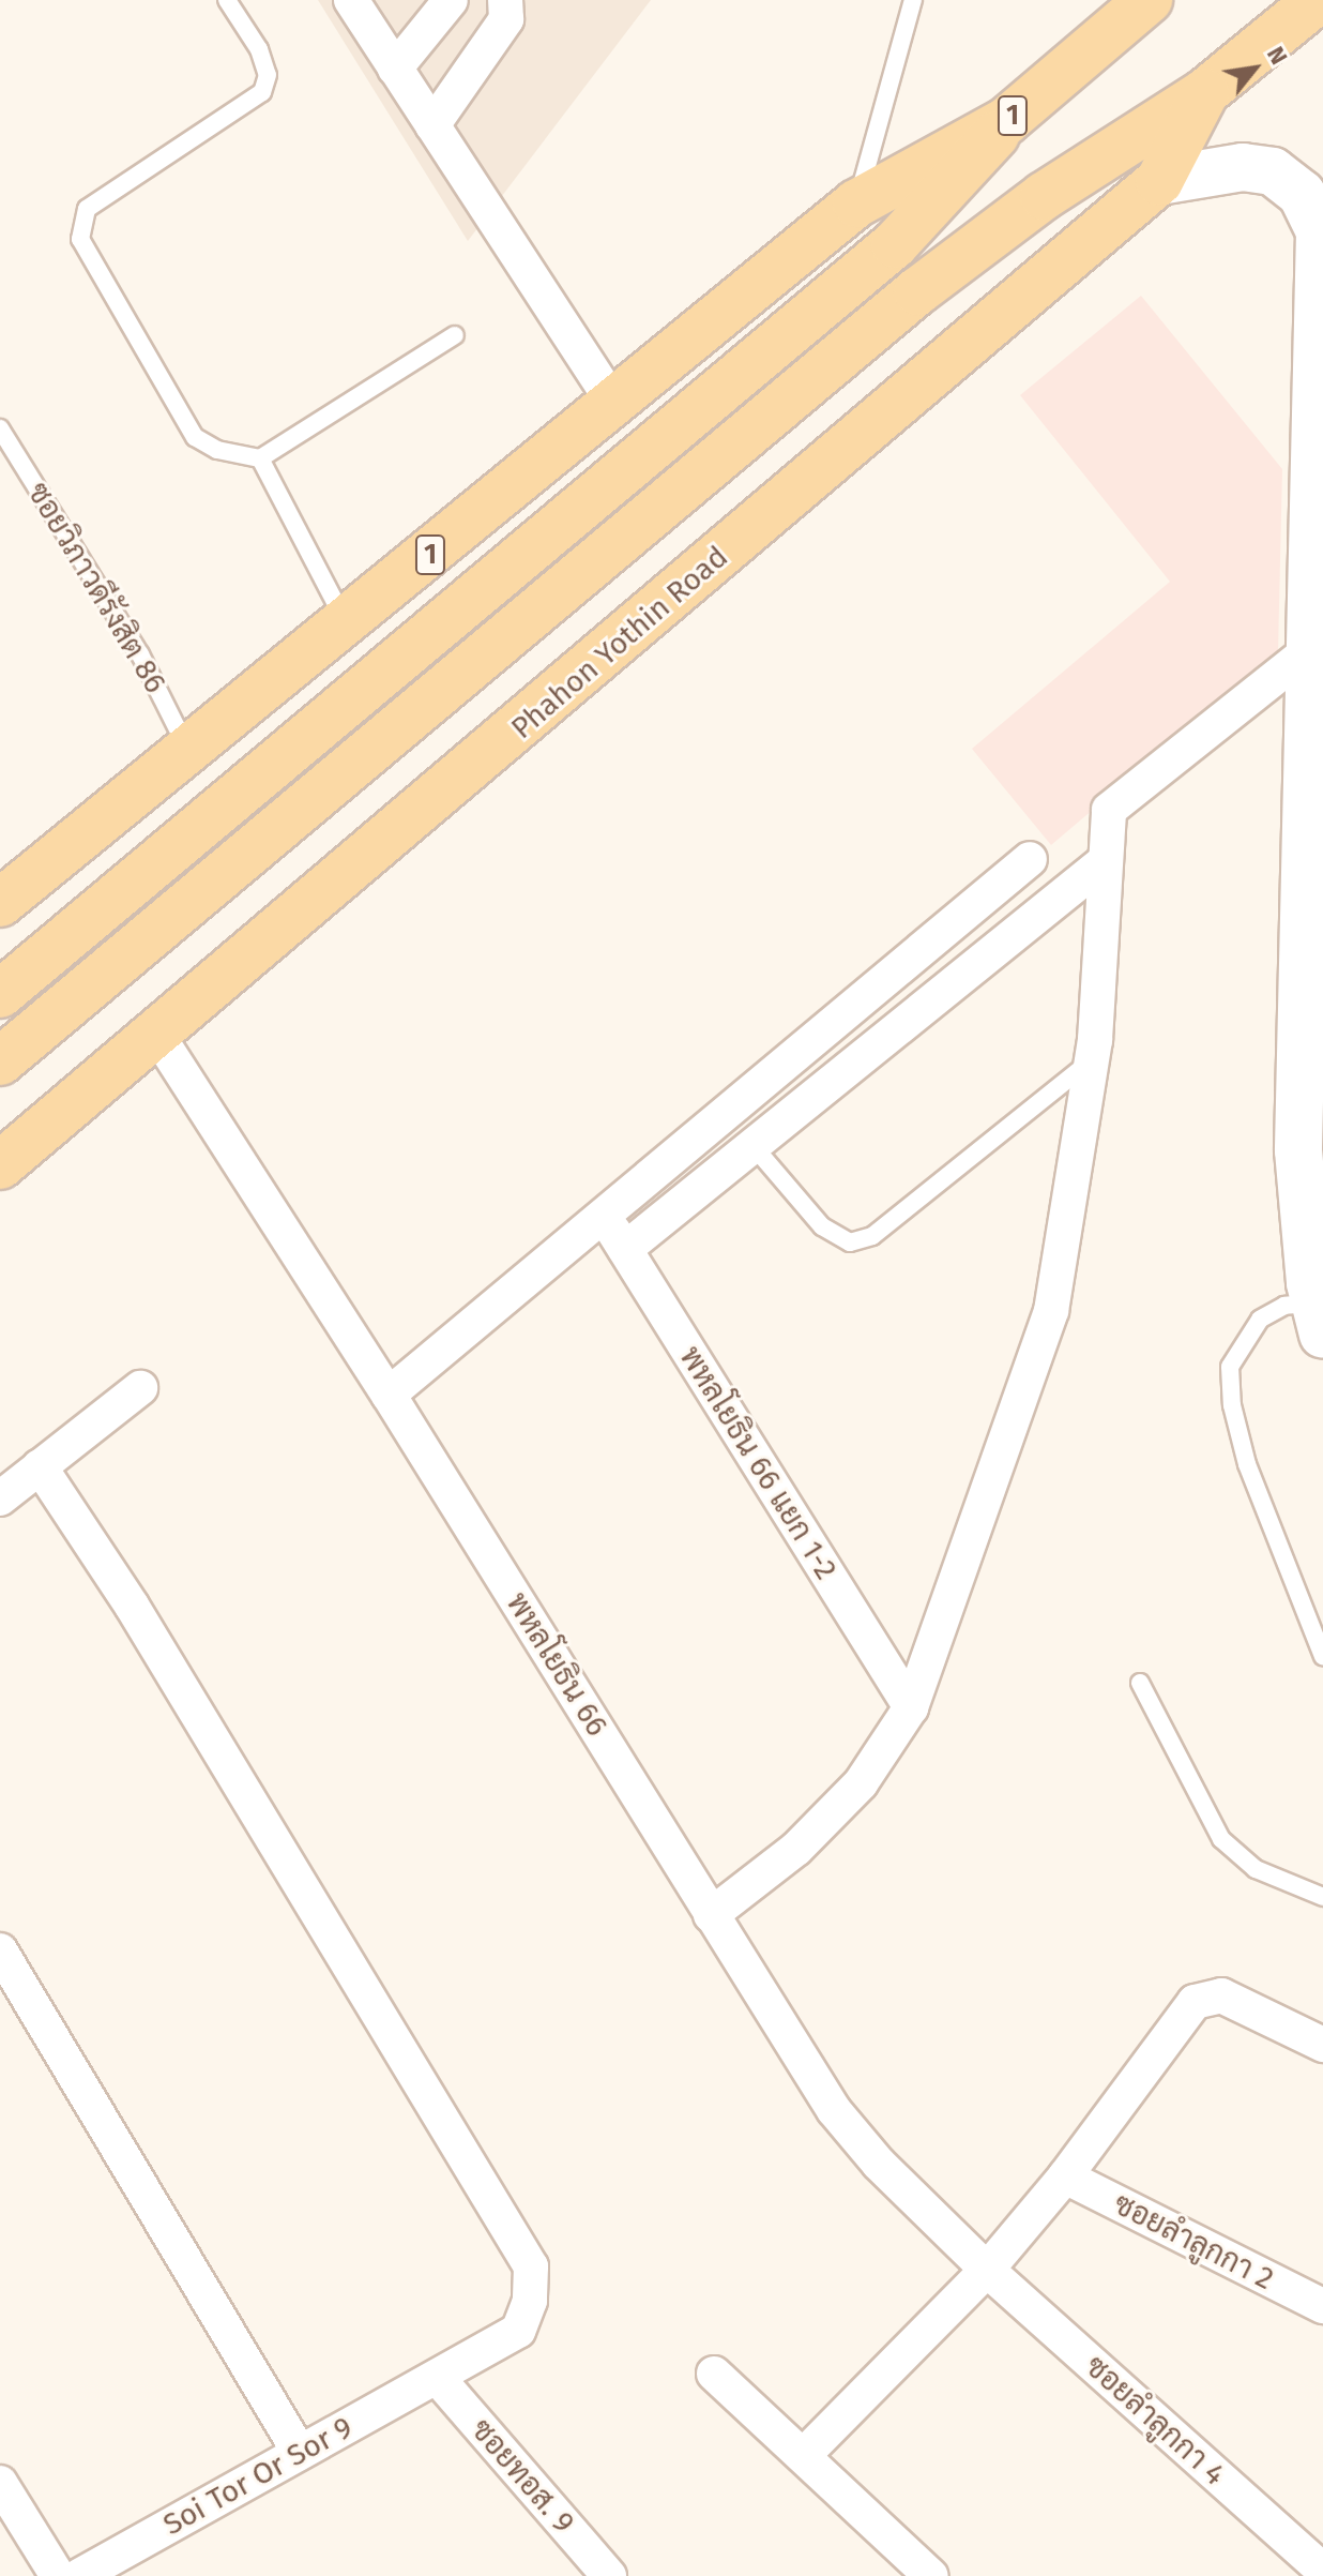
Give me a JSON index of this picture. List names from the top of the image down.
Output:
{
  "streets": {
    "main road": ["1", "Phahon Yothin Road"],
    "street": [
      "พหลโยธิน 66 แยก 1-2",
      "พหลโยธิน 66",
      "ซอยลำลูกกา 2",
      "ซอยลำลูกกา 4",
      "Soi Tor Or Sor 9",
      "ซอยทอส. 9"
    ],
    "lane": ["ซอยวิภาวดีรังสิต 86"]
  },
  "crossings": [
    ["1", "ซอยวิภาวดีรังสิต 86"],
    ["Phahon Yothin Road", "พหลโยธิน 66"],
    ["พหลโยธิน 66", "ซอยลำลูกกา 4"],
    ["Soi Tor Or Sor 9", "ซอยทอส. 9"]
  ],
  "north": "top right"
}
